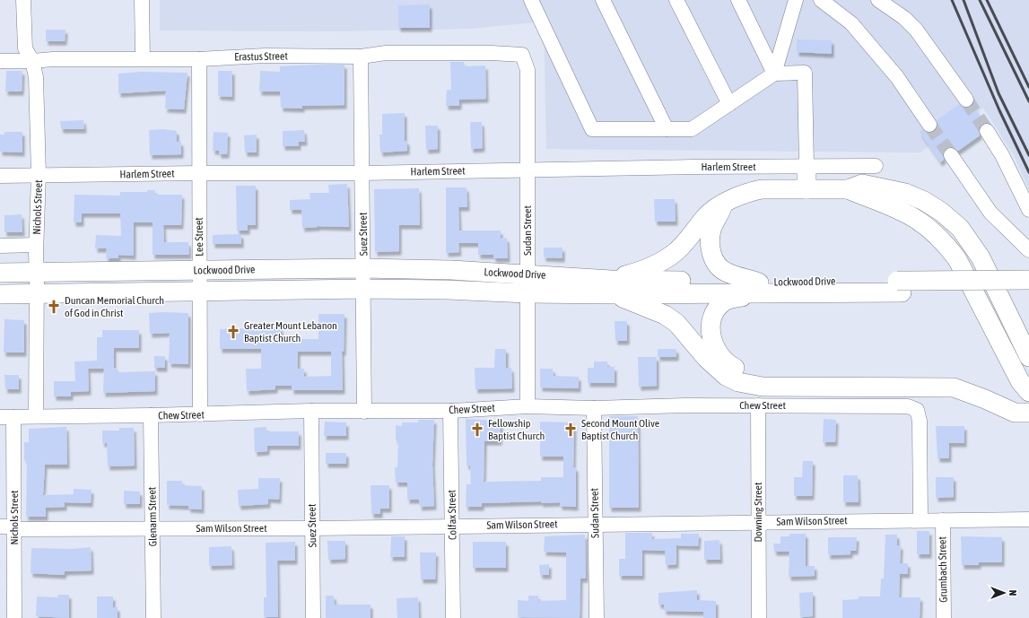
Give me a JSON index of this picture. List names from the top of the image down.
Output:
{
  "streets": {
    "main road": ["Lockwood Drive"],
    "street": [
      "Erastus Street",
      "Harlem Street",
      "Nichols Street",
      "Sudan Street",
      "Suez Street",
      "Lee Street",
      "Chew Street",
      "Downing Street",
      "Colfax Street",
      "Glenarm Street",
      "Sam Wilson Street",
      "Grumbach Street"
    ]
  },
  "crossings": [
    ["Erastus Street", "Nichols Street"],
    ["Erastus Street", "Sudan Street"],
    ["Erastus Street", "Suez Street"],
    ["Erastus Street", "Lee Street"],
    ["Harlem Street", "Nichols Street"],
    ["Harlem Street", "Sudan Street"],
    ["Harlem Street", "Suez Street"],
    ["Harlem Street", "Lee Street"],
    ["Nichols Street", "Lockwood Drive"],
    ["Nichols Street", "Chew Street"],
    ["Nichols Street", "Sam Wilson Street"],
    ["Sudan Street", "Lockwood Drive"],
    ["Sudan Street", "Chew Street"],
    ["Sudan Street", "Sam Wilson Street"],
    ["Suez Street", "Lockwood Drive"],
    ["Suez Street", "Chew Street"],
    ["Suez Street", "Sam Wilson Street"],
    ["Lee Street", "Lockwood Drive"],
    ["Lee Street", "Chew Street"],
    ["Chew Street", "Downing Street"],
    ["Chew Street", "Colfax Street"],
    ["Chew Street", "Glenarm Street"],
    ["Chew Street", "Sam Wilson Street"],
    ["Downing Street", "Sam Wilson Street"],
    ["Colfax Street", "Sam Wilson Street"],
    ["Glenarm Street", "Sam Wilson Street"],
    ["Sam Wilson Street", "Grumbach Street"]
  ],
  "places": {
    "church": [
      "Duncan Memorial Church of God in Christ",
      "Greater Mount Lebanon Baptist Church",
      "Fellowship Baptist Church",
      "Second Mount Olive Baptist Church"
    ]
  },
  "north": "right"
}
